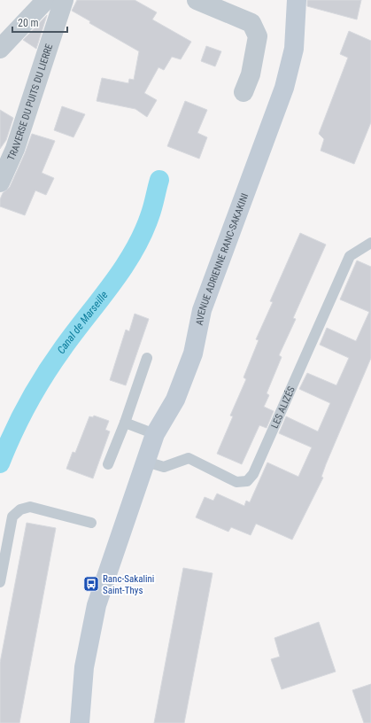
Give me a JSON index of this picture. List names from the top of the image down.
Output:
{
  "streets": {
    "street": ["TRAVERSE DU PUITS DU LIERRE", "AVENUE ADRIENNE RANC-SAKAKINI"],
    "lane": ["LES ALIZÉS"]
  },
  "crossings": [
    ["AVENUE ADRIENNE RANC-SAKAKINI", "LES ALIZÉS"]
  ],
  "water": ["Canal de Marseille"],
  "places": {
    "bus stop": ["Ranc-Sakalini Saint-Thys"]
  },
  "scale_bar": "20 m"
}
